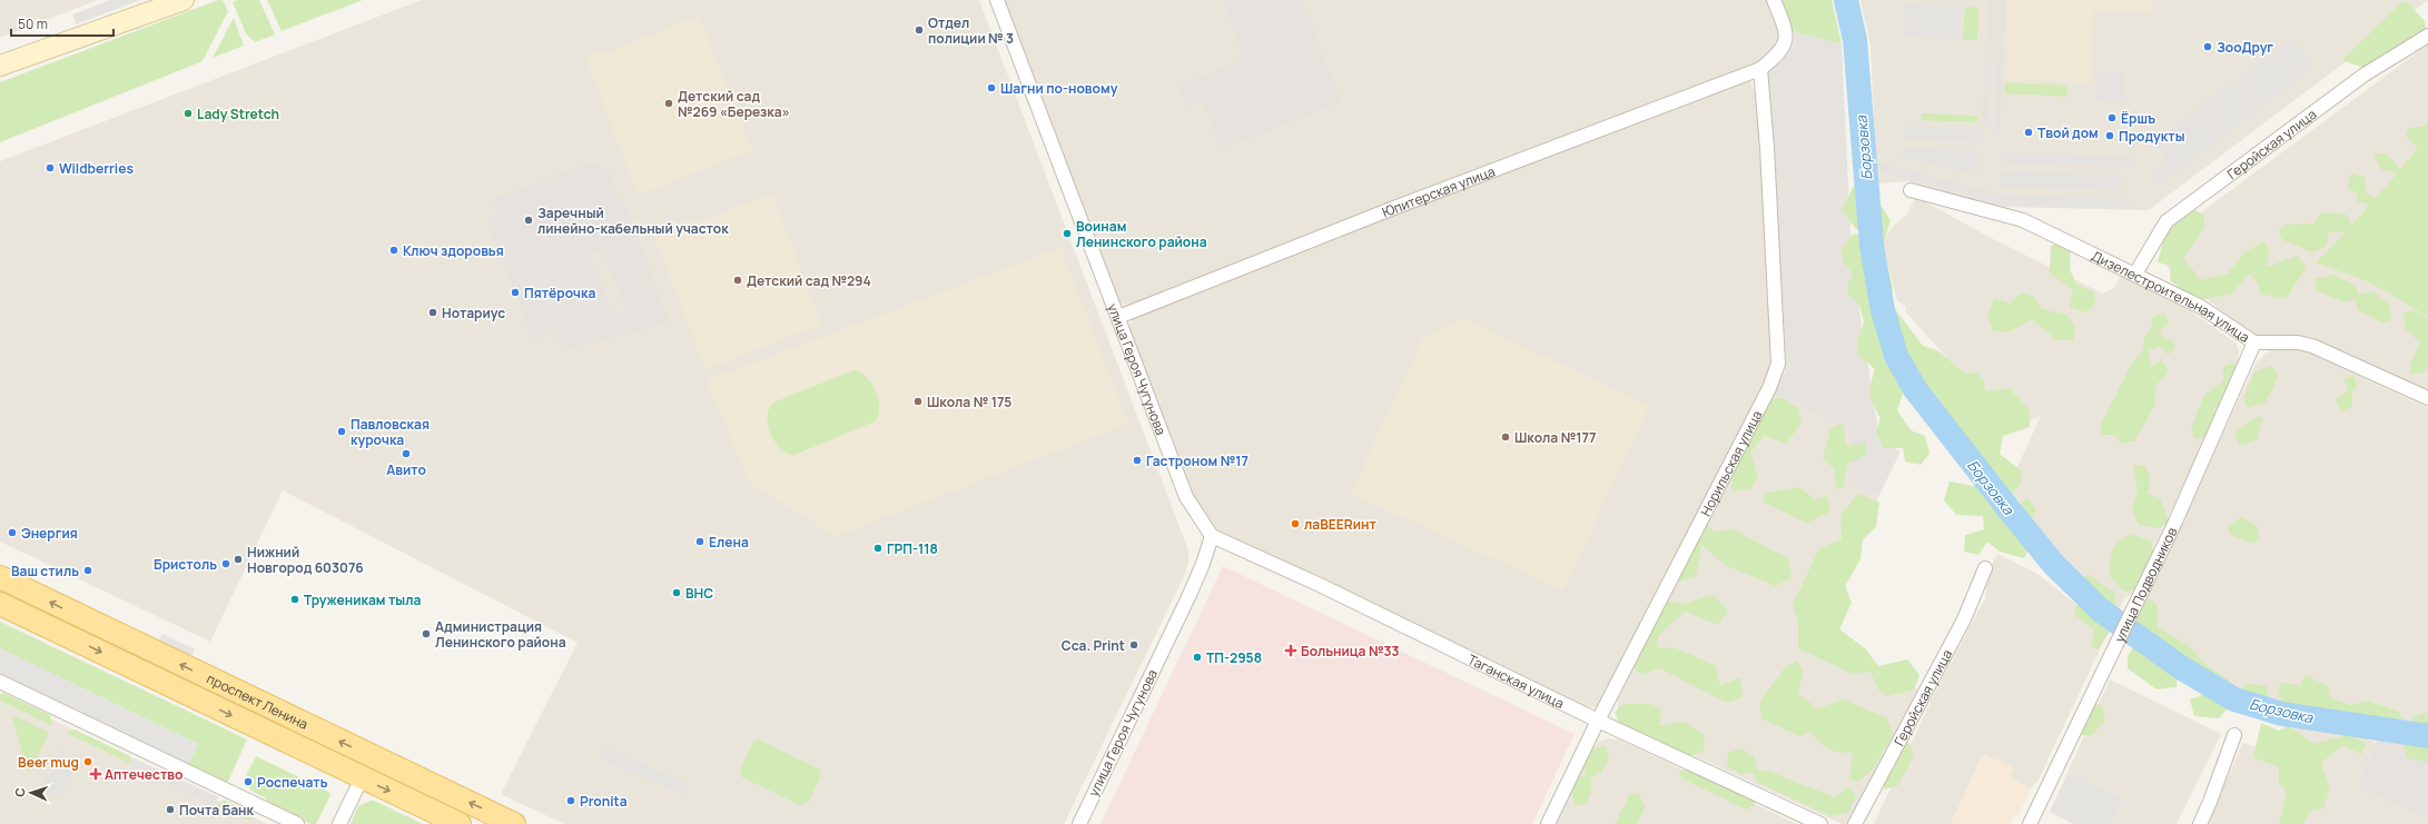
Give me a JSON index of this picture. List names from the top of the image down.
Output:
{
  "streets": {
    "main road": ["проспект Ленина"],
    "street": [
      "Геройская улица",
      "Юпитерская улица",
      "Дизелестроительная улица",
      "улица Героя Чугунова",
      "Норильская улица",
      "улица Подводников",
      "Таганская улица"
    ]
  },
  "crossings": [
    ["Геройская улица", "Дизелестроительная улица"],
    ["Юпитерская улица", "улица Героя Чугунова"],
    ["Юпитерская улица", "Норильская улица"],
    ["Дизелестроительная улица", "улица Подводников"],
    ["улица Героя Чугунова", "Таганская улица"],
    ["Норильская улица", "Таганская улица"]
  ],
  "water": ["Борзовка"],
  "places": {
    "other": [
      "Отдел полиции № 3",
      "ЗооДруг",
      "Шагни по-новому",
      "Детский сад №269 «Березка»",
      "Lady Stretch",
      "Ёршъ",
      "Твой дом",
      "Продукты",
      "Wildberries",
      "Заречный линейно-кабельный участок",
      "Воинам Ленинского района",
      "Ключ здоровья",
      "Детский сад №294",
      "Пятёрочка",
      "Нотариус",
      "Школа № 175",
      "Павловская курочка",
      "Школа №177",
      "Авито",
      "Гастроном №17",
      "лаBEERинт",
      "Энергия",
      "Елена",
      "ГРП-118",
      "Нижний Новгород 603076",
      "Бристоль",
      "Ваш стиль",
      "ВНС",
      "Труженикам тыла",
      "Администрация Ленинского района",
      "Cca. Print",
      "ТП-2958",
      "Beer mug",
      "Роспечать",
      "Pronita",
      "Почта Банк"
    ],
    "health": ["Больница №33", "Аптечество"]
  },
  "scale_bar": "50 m",
  "north": "left"
}
